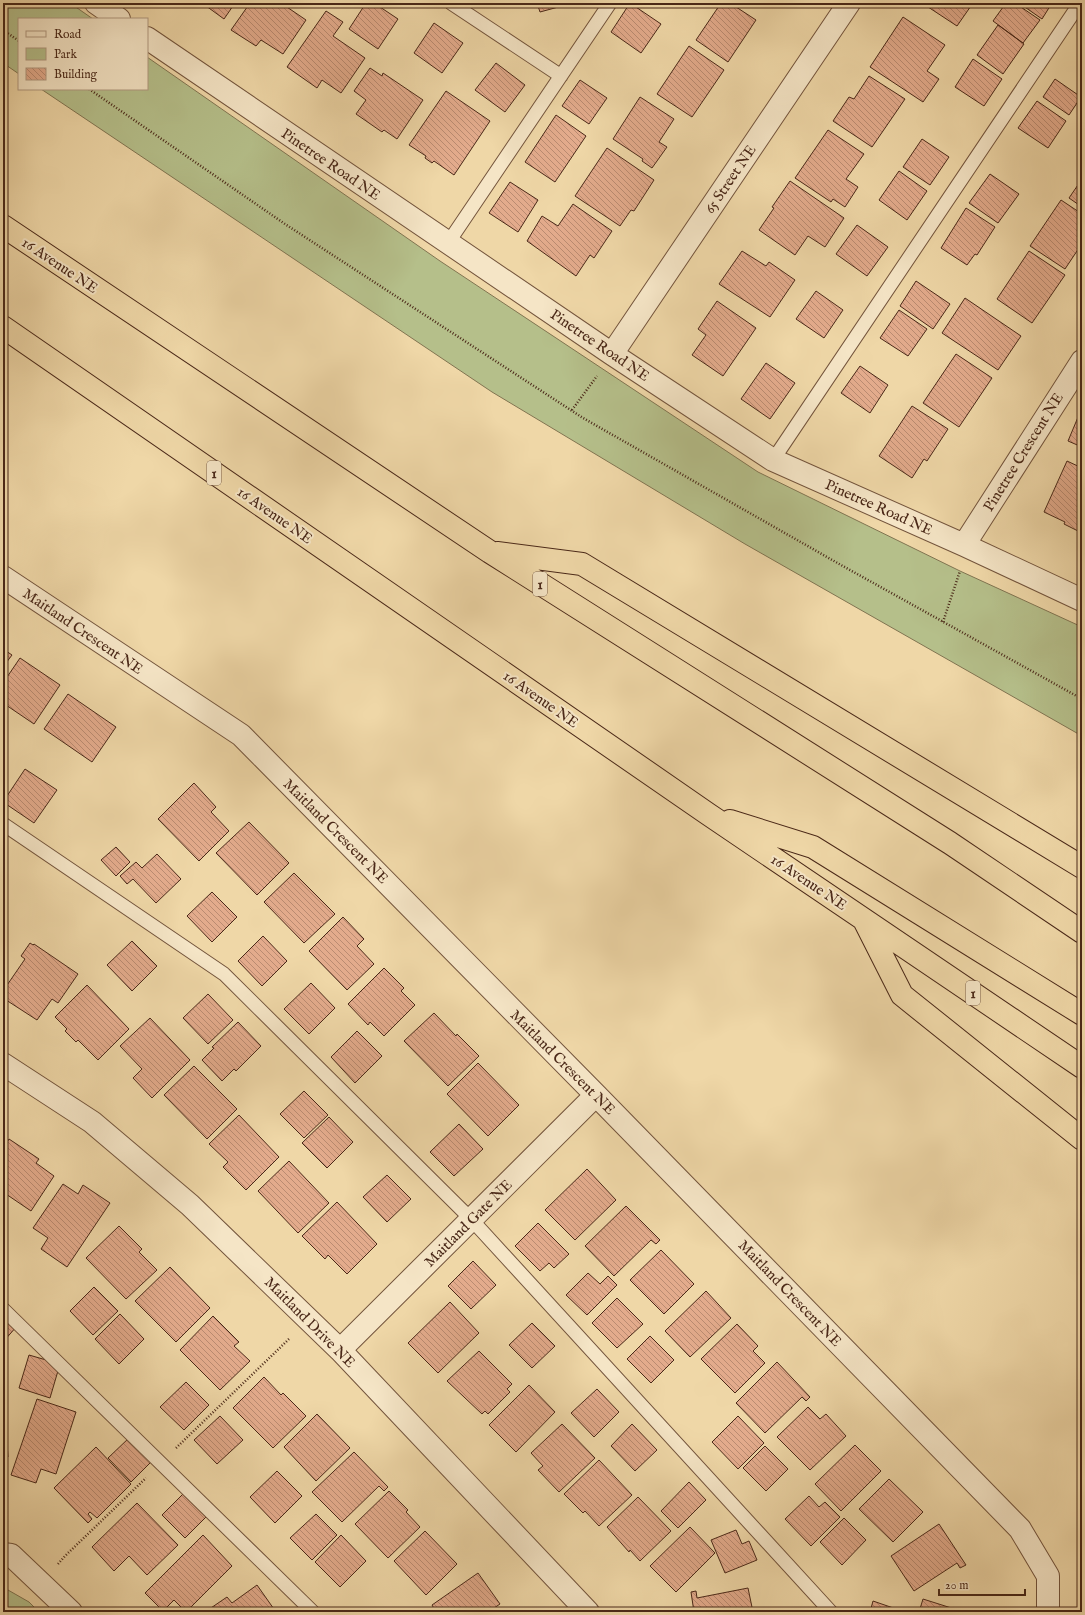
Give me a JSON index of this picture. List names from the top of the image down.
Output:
{
  "streets": {
    "highway": ["16 Avenue NE", "1"],
    "street": [
      "Pinetree Road NE",
      "65 Street NE",
      "Pinetree Crescent NE",
      "Maitland Crescent NE",
      "Maitland Gate NE",
      "Maitland Drive NE"
    ]
  },
  "crossings": [
    ["Pinetree Road NE", "65 Street NE"],
    ["Pinetree Road NE", "Pinetree Crescent NE"],
    ["Maitland Crescent NE", "Maitland Gate NE"],
    ["Maitland Gate NE", "Maitland Drive NE"]
  ],
  "legend": ["Road", "Park", "Building"],
  "scale_bar": "20 m"
}
